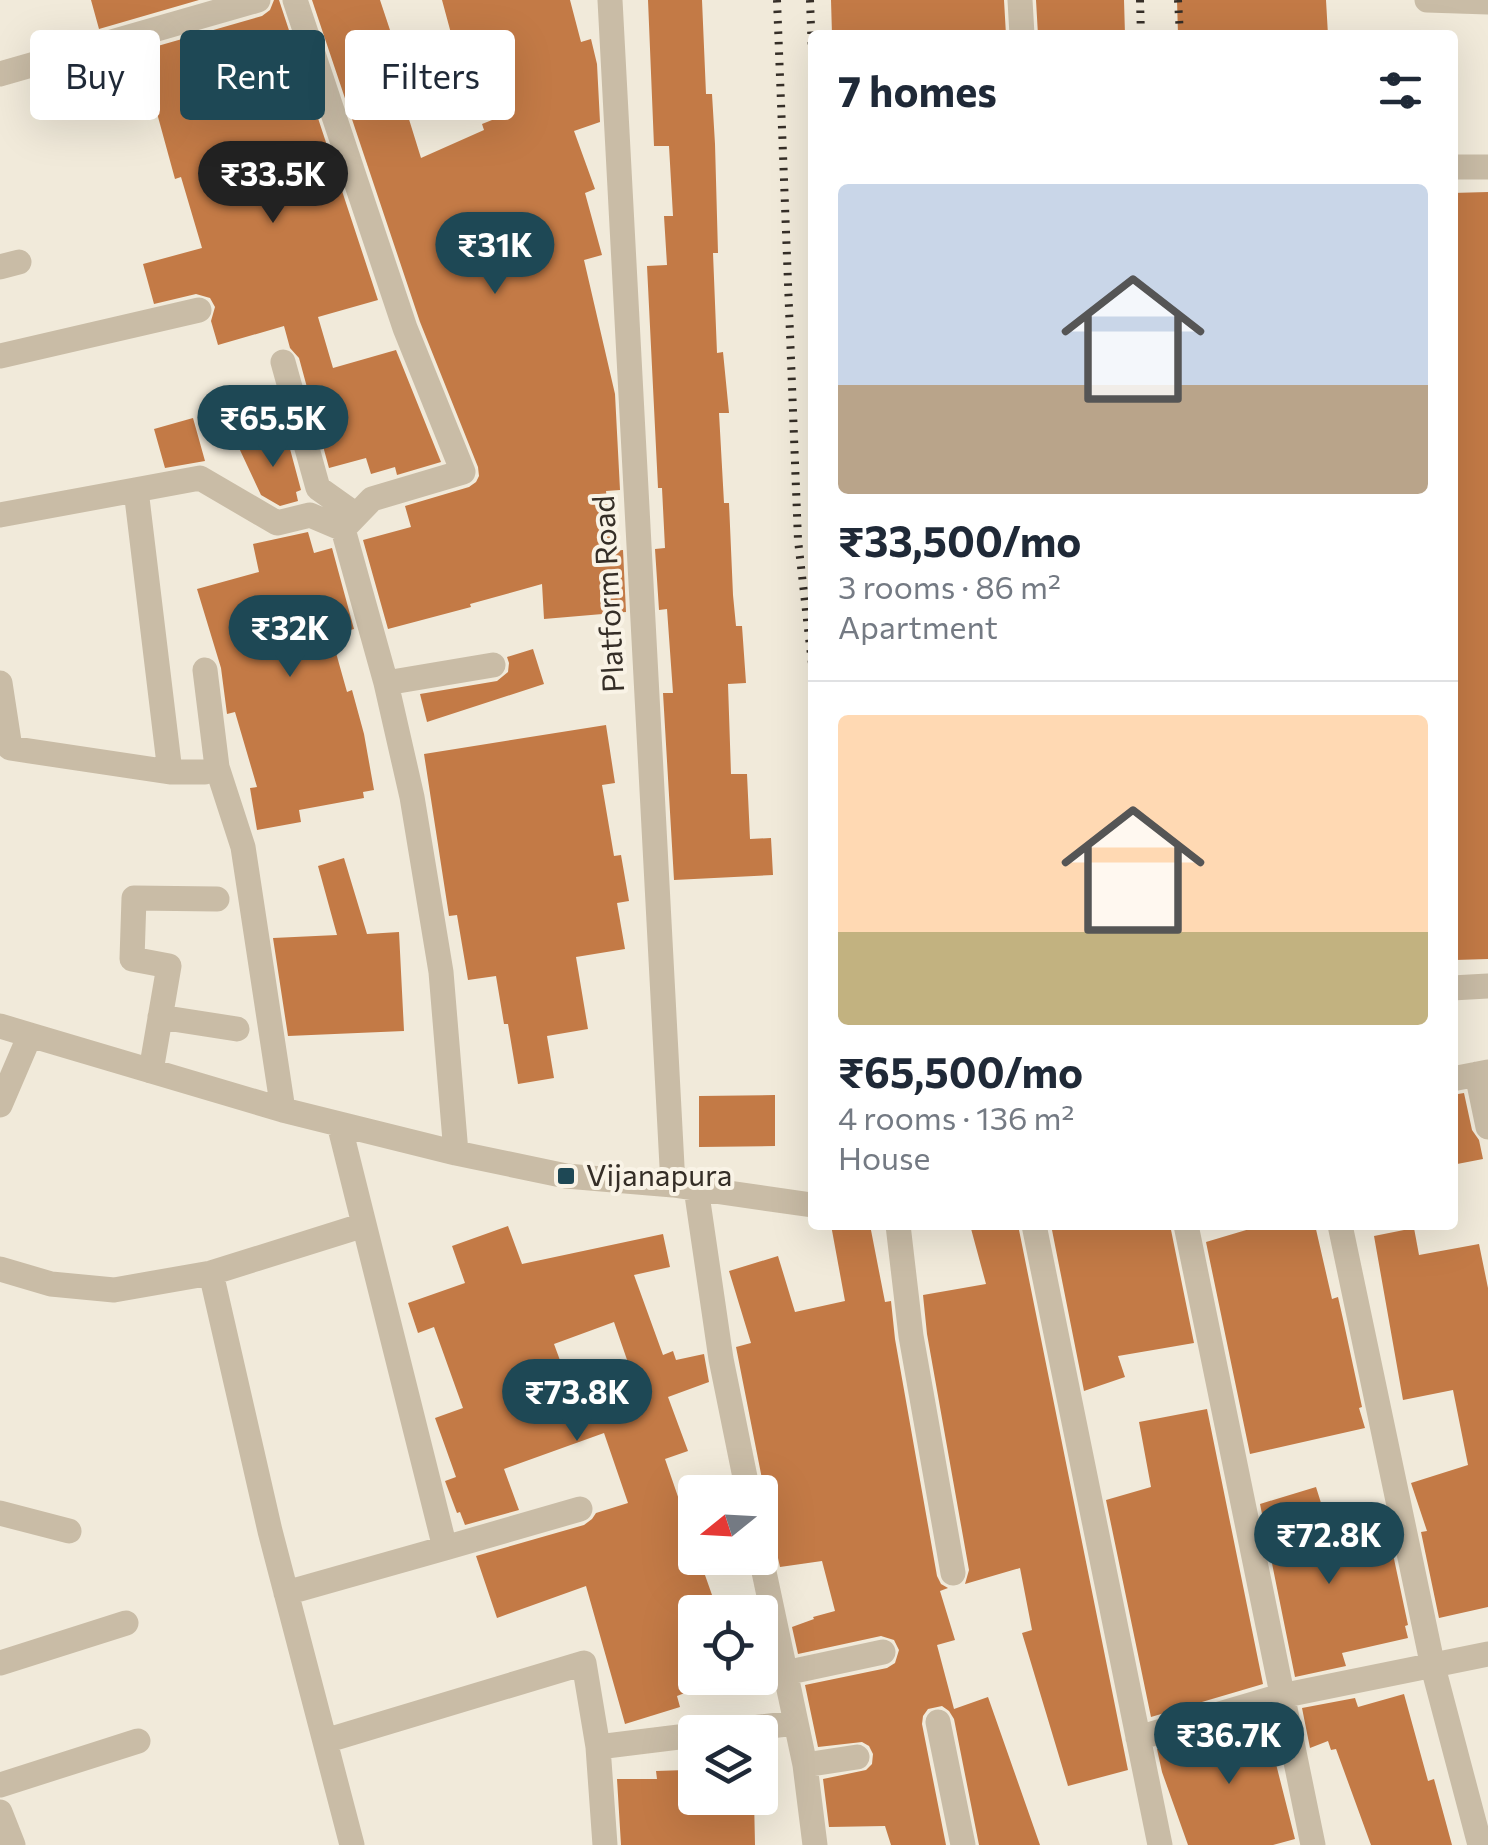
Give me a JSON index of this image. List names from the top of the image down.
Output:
{
  "streets": {
    "street": ["Platform Road"]
  },
  "places": {
    "transit": ["Vijanapura"]
  },
  "north": "left",
  "page": {
    "chip": ["Buy", "Rent", "Filters"],
    "heading": "7 homes",
    "price": [
      "₹33.5K",
      "₹31K",
      "₹65.5K",
      "₹32K",
      "₹73.8K",
      "₹72.8K",
      "₹36.7K"
    ],
    "list": [
      {
        "name": "₹33,500/mo",
        "note": "3 rooms · 86 m² · Apartment"
      },
      {
        "name": "₹65,500/mo",
        "note": "4 rooms · 136 m² · House"
      }
    ]
  }
}
